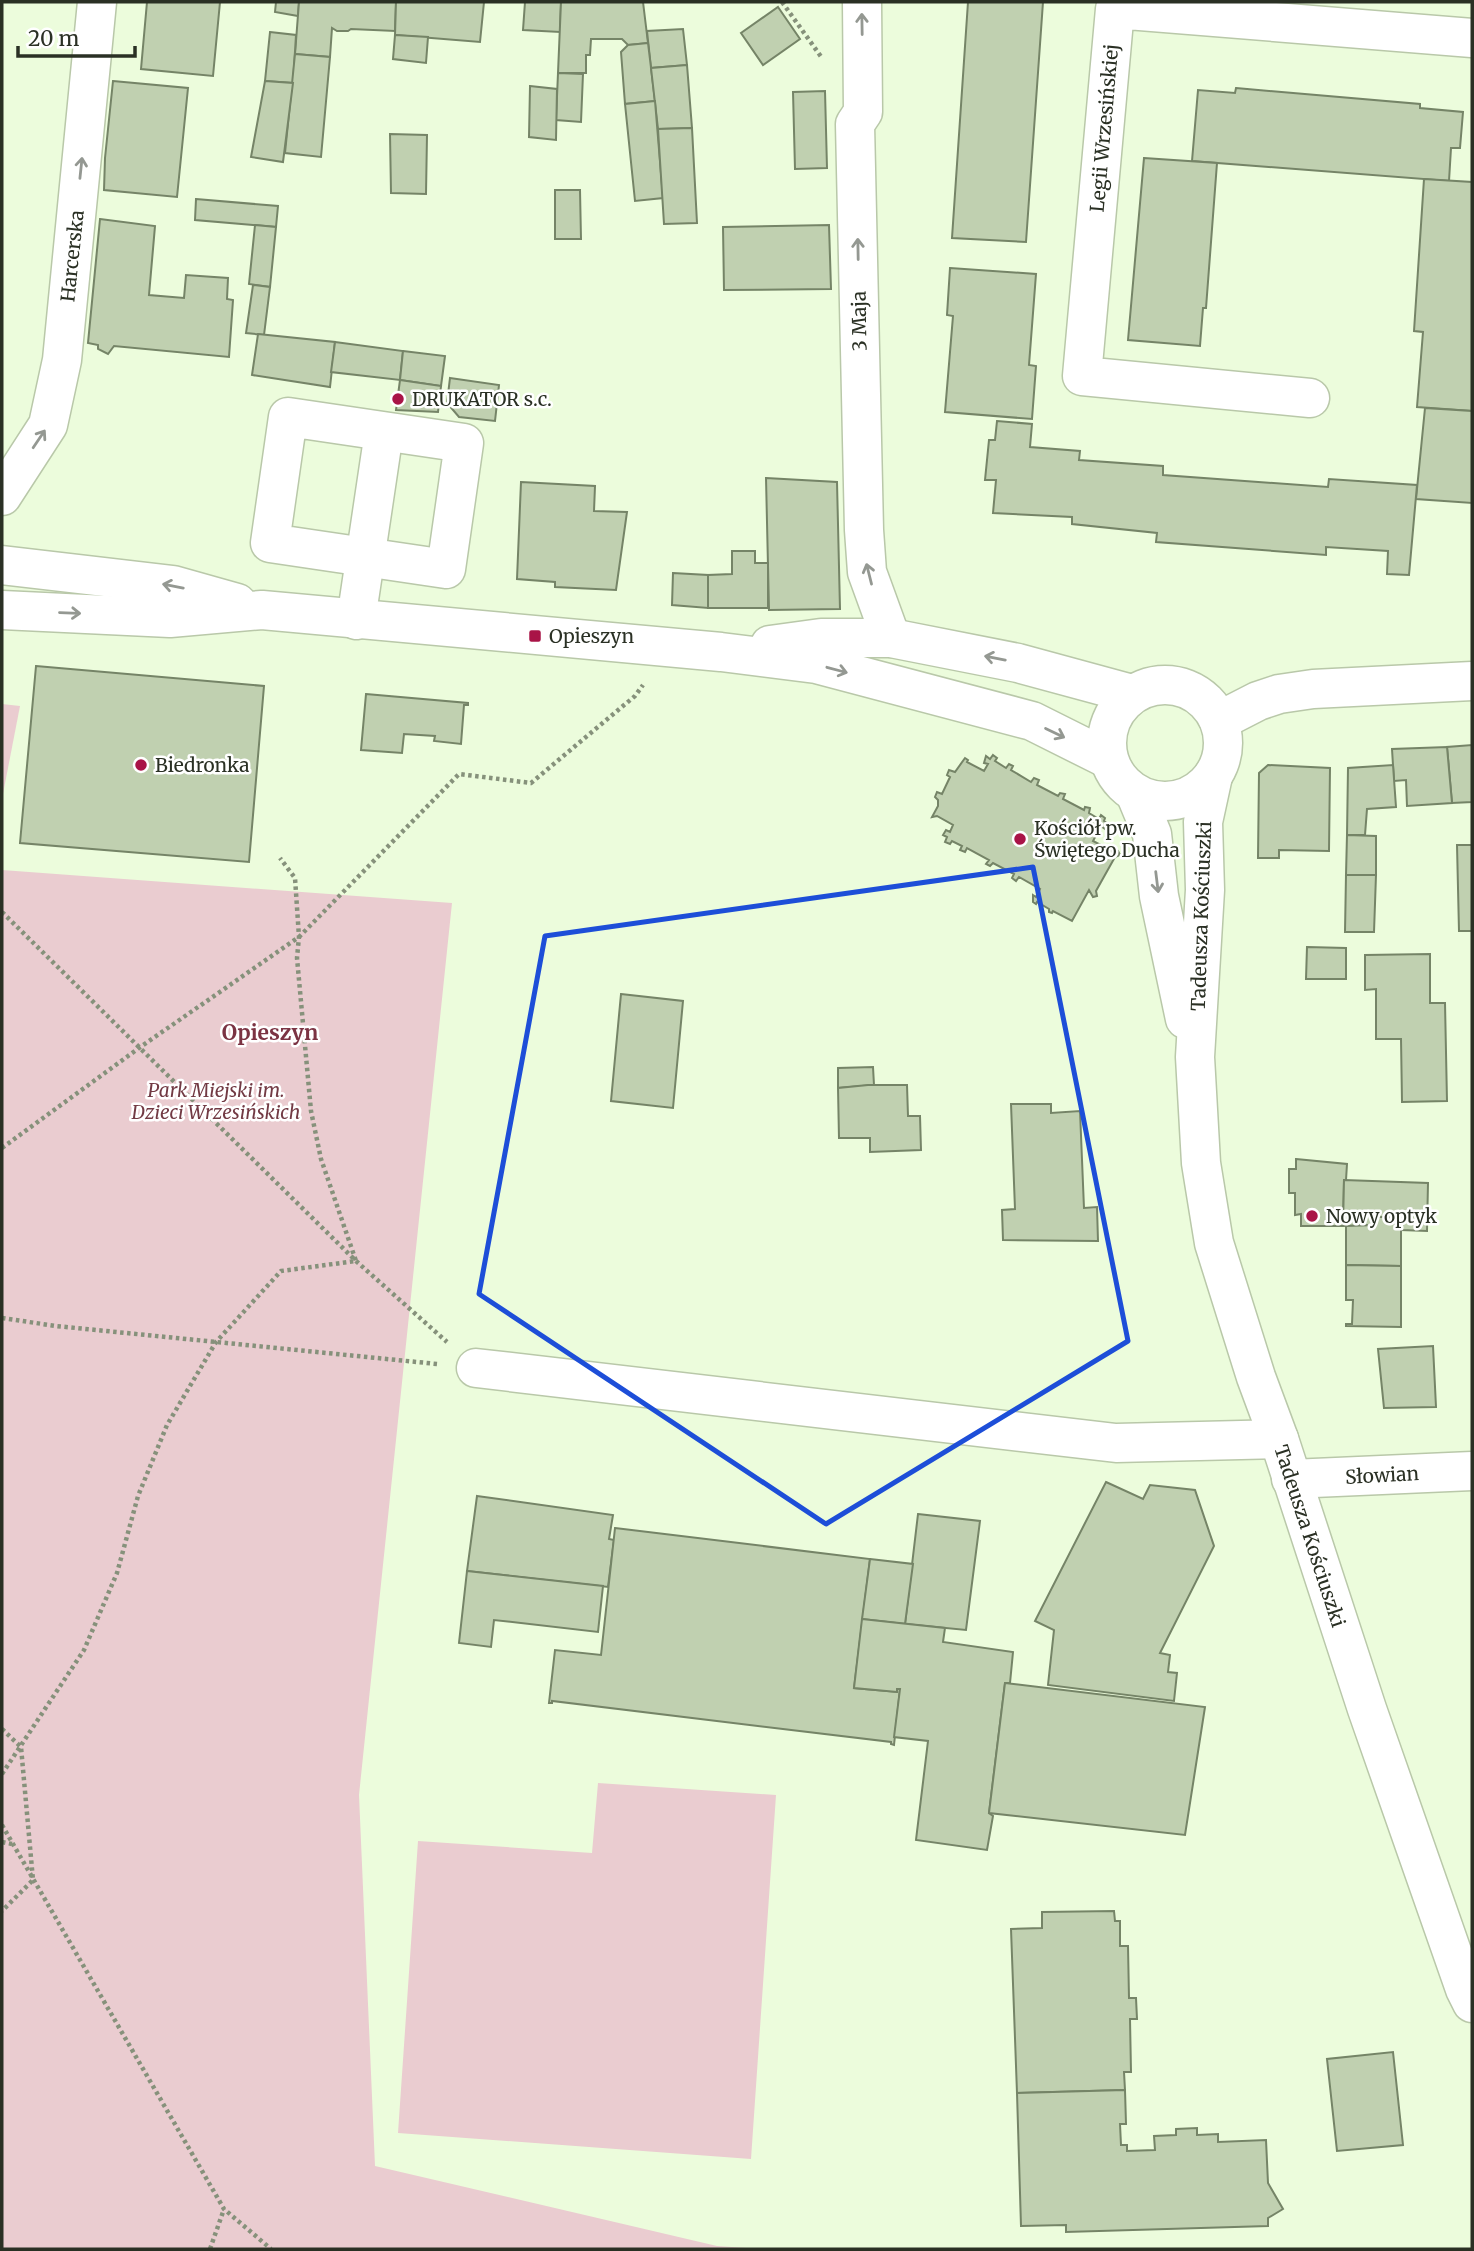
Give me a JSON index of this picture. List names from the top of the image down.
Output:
{
  "streets": {
    "street": [
      "Legii Wrzesińskiej",
      "Harcerska",
      "3 Maja",
      "Tadeusza Kościuszki",
      "Słowian"
    ]
  },
  "crossings": [
    ["Tadeusza Kościuszki", "Słowian"]
  ],
  "one_way": ["Harcerska", "3 Maja"],
  "districts": ["Opieszyn"],
  "parks": ["Park Miejski im. Dzieci Wrzesińskich"],
  "places": {
    "other": [
      "DRUKATOR s.c.",
      "Biedronka",
      "Kościół pw. Świętego Ducha",
      "Nowy optyk"
    ],
    "transit": ["Opieszyn"]
  },
  "scale_bar": "20 m"
}
